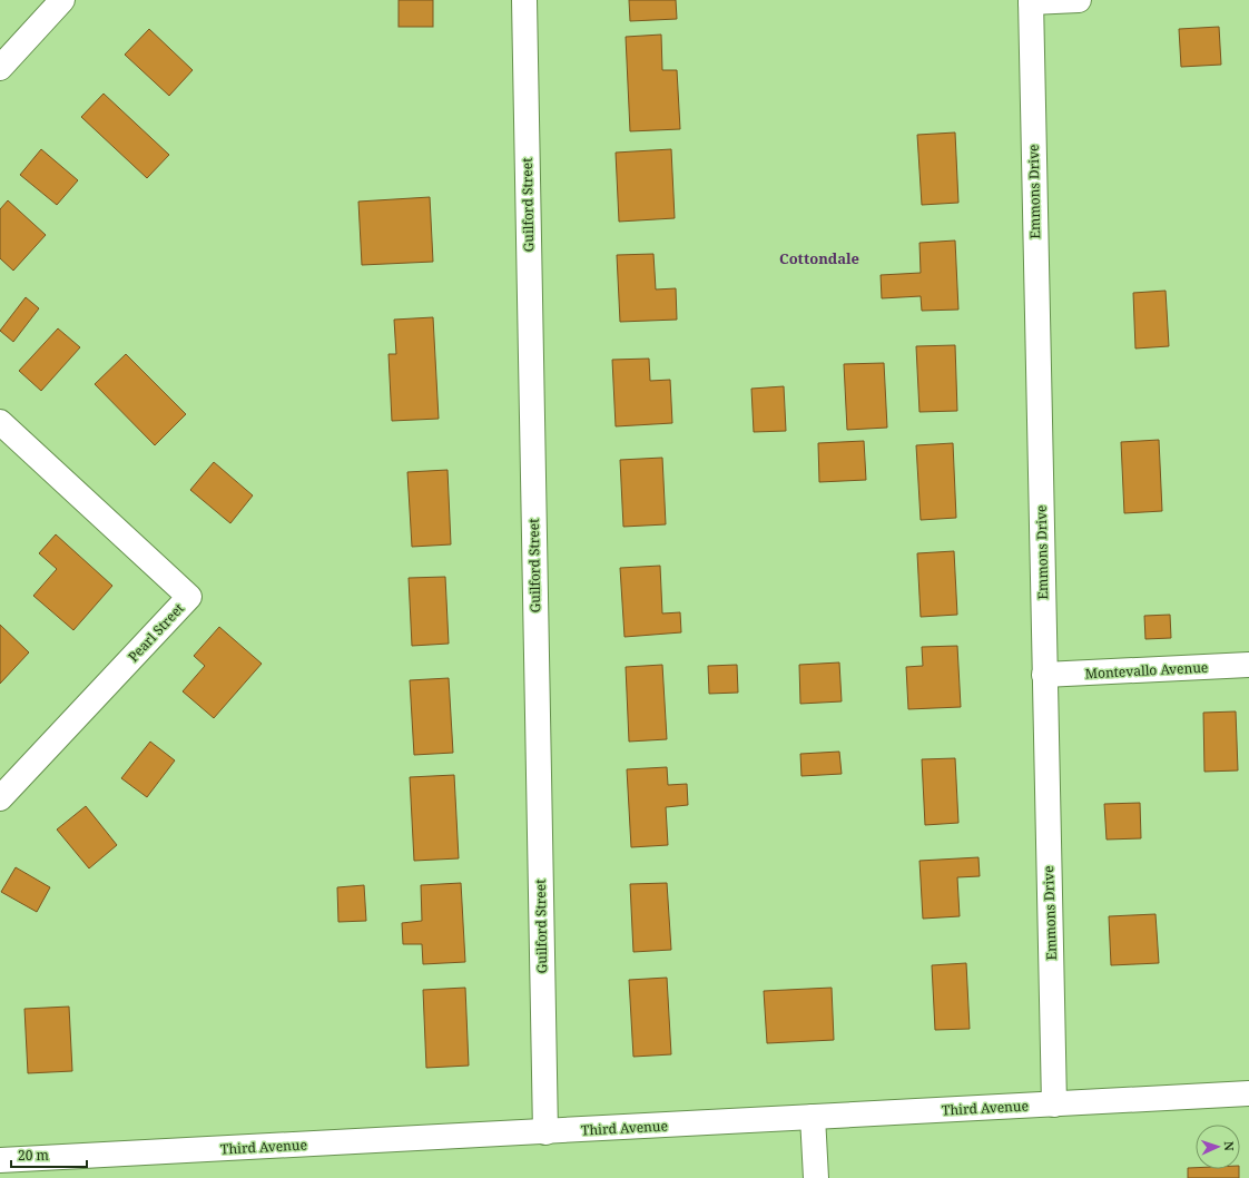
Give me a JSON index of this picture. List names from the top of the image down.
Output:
{
  "streets": {
    "street": [
      "Emmons Drive",
      "Guilford Street",
      "Pearl Street",
      "Montevallo Avenue",
      "Third Avenue"
    ]
  },
  "crossings": [
    ["Emmons Drive", "Montevallo Avenue"],
    ["Emmons Drive", "Third Avenue"],
    ["Guilford Street", "Third Avenue"]
  ],
  "districts": ["Cottondale"],
  "scale_bar": "20 m",
  "north": "right"
}
